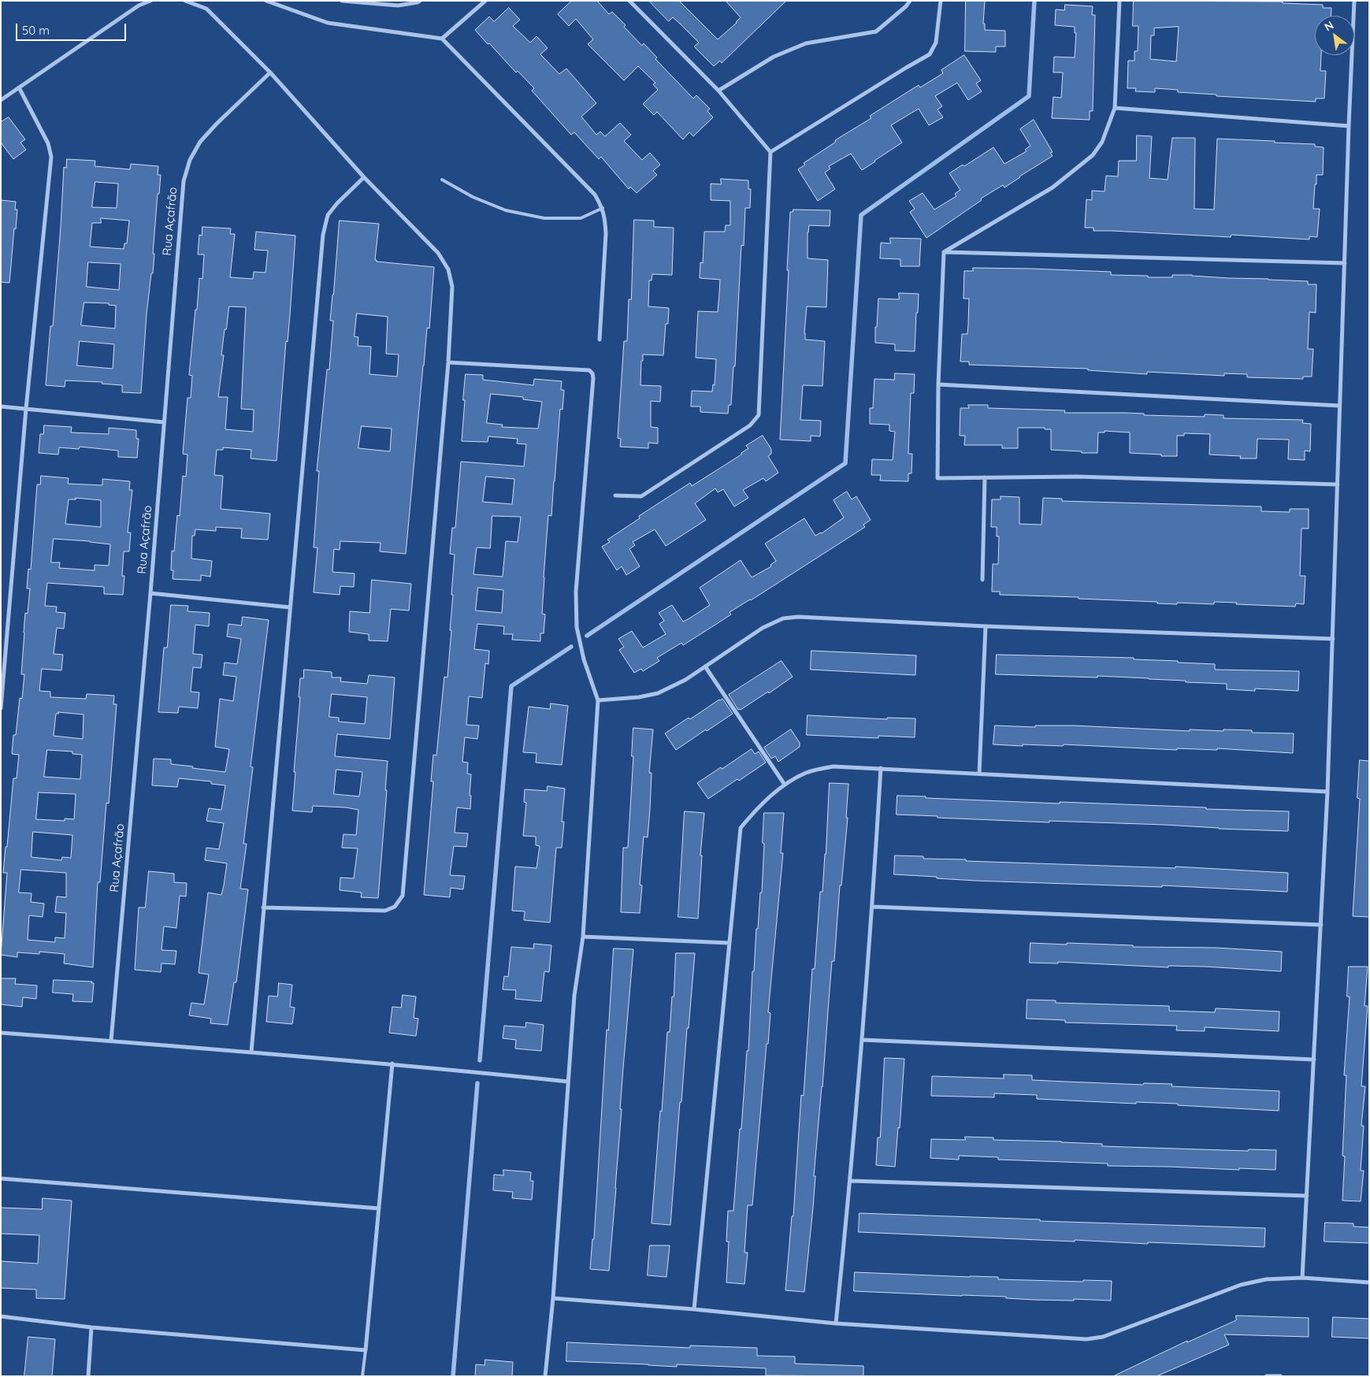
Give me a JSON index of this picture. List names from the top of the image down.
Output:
{
  "streets": {
    "street": ["Rua Açafrão"]
  },
  "scale_bar": "50 m",
  "north": "top left"
}
